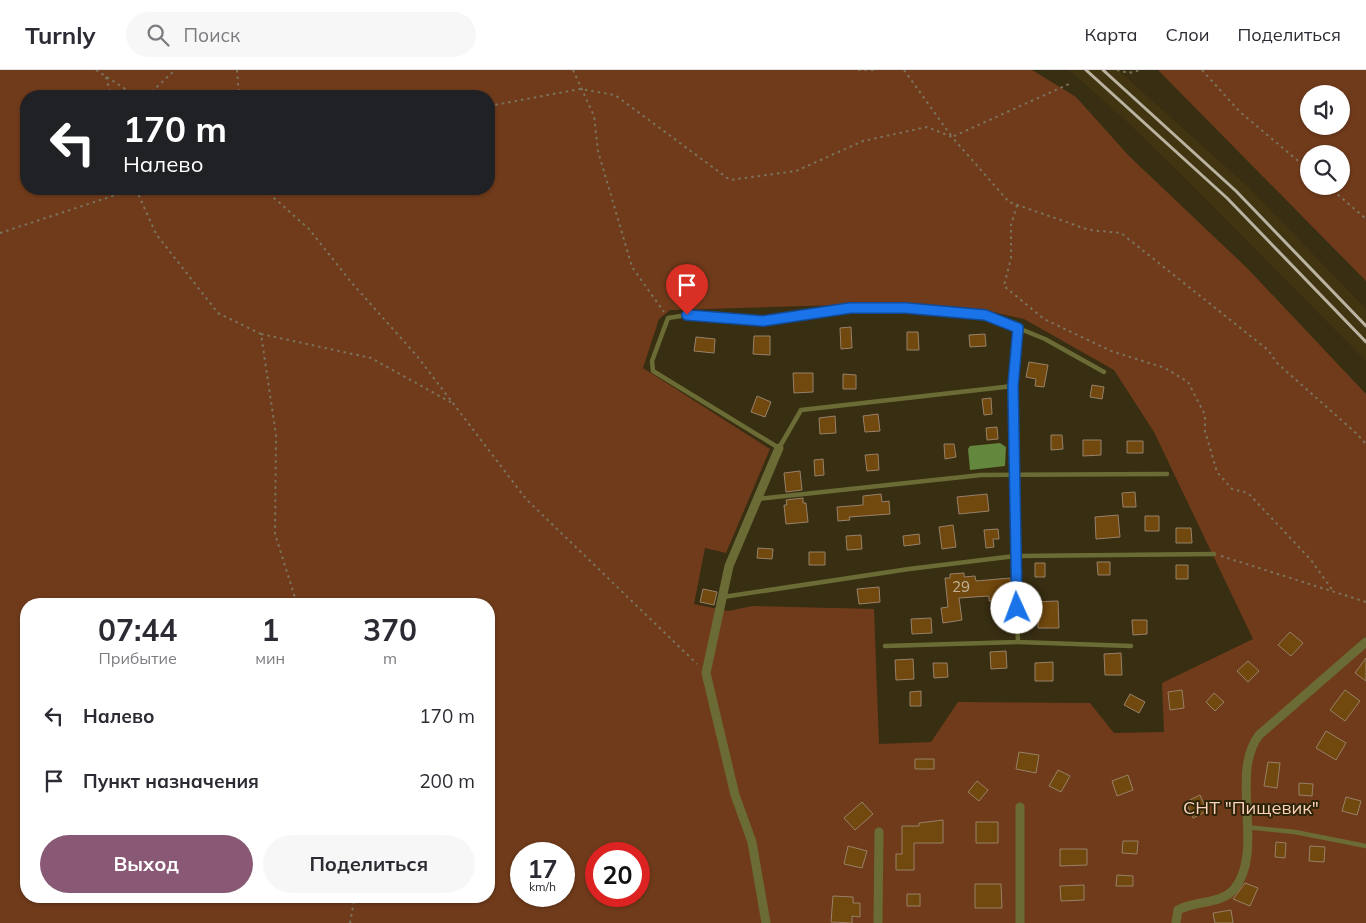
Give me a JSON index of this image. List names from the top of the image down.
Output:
{
  "parks": ["СНТ \"Пищевик\""],
  "house_numbers": ["29"],
  "page": {
    "header": "Turnly",
    "search": "Поиск",
    "nav": ["Карта", "Слои", "Поделиться"],
    "turn": ["170 m", "Налево"],
    "eta": [
      "07:44",
      "Прибытие",
      "1",
      "мин",
      "370",
      "m"
    ],
    "list": [
      {
        "name": "Налево",
        "value": "170 m"
      },
      {
        "name": "Пункт назначения",
        "value": "200 m"
      }
    ],
    "buttons": ["Выход", "Поделиться"],
    "speed": "17 km/h",
    "limit": "20"
  }
}
